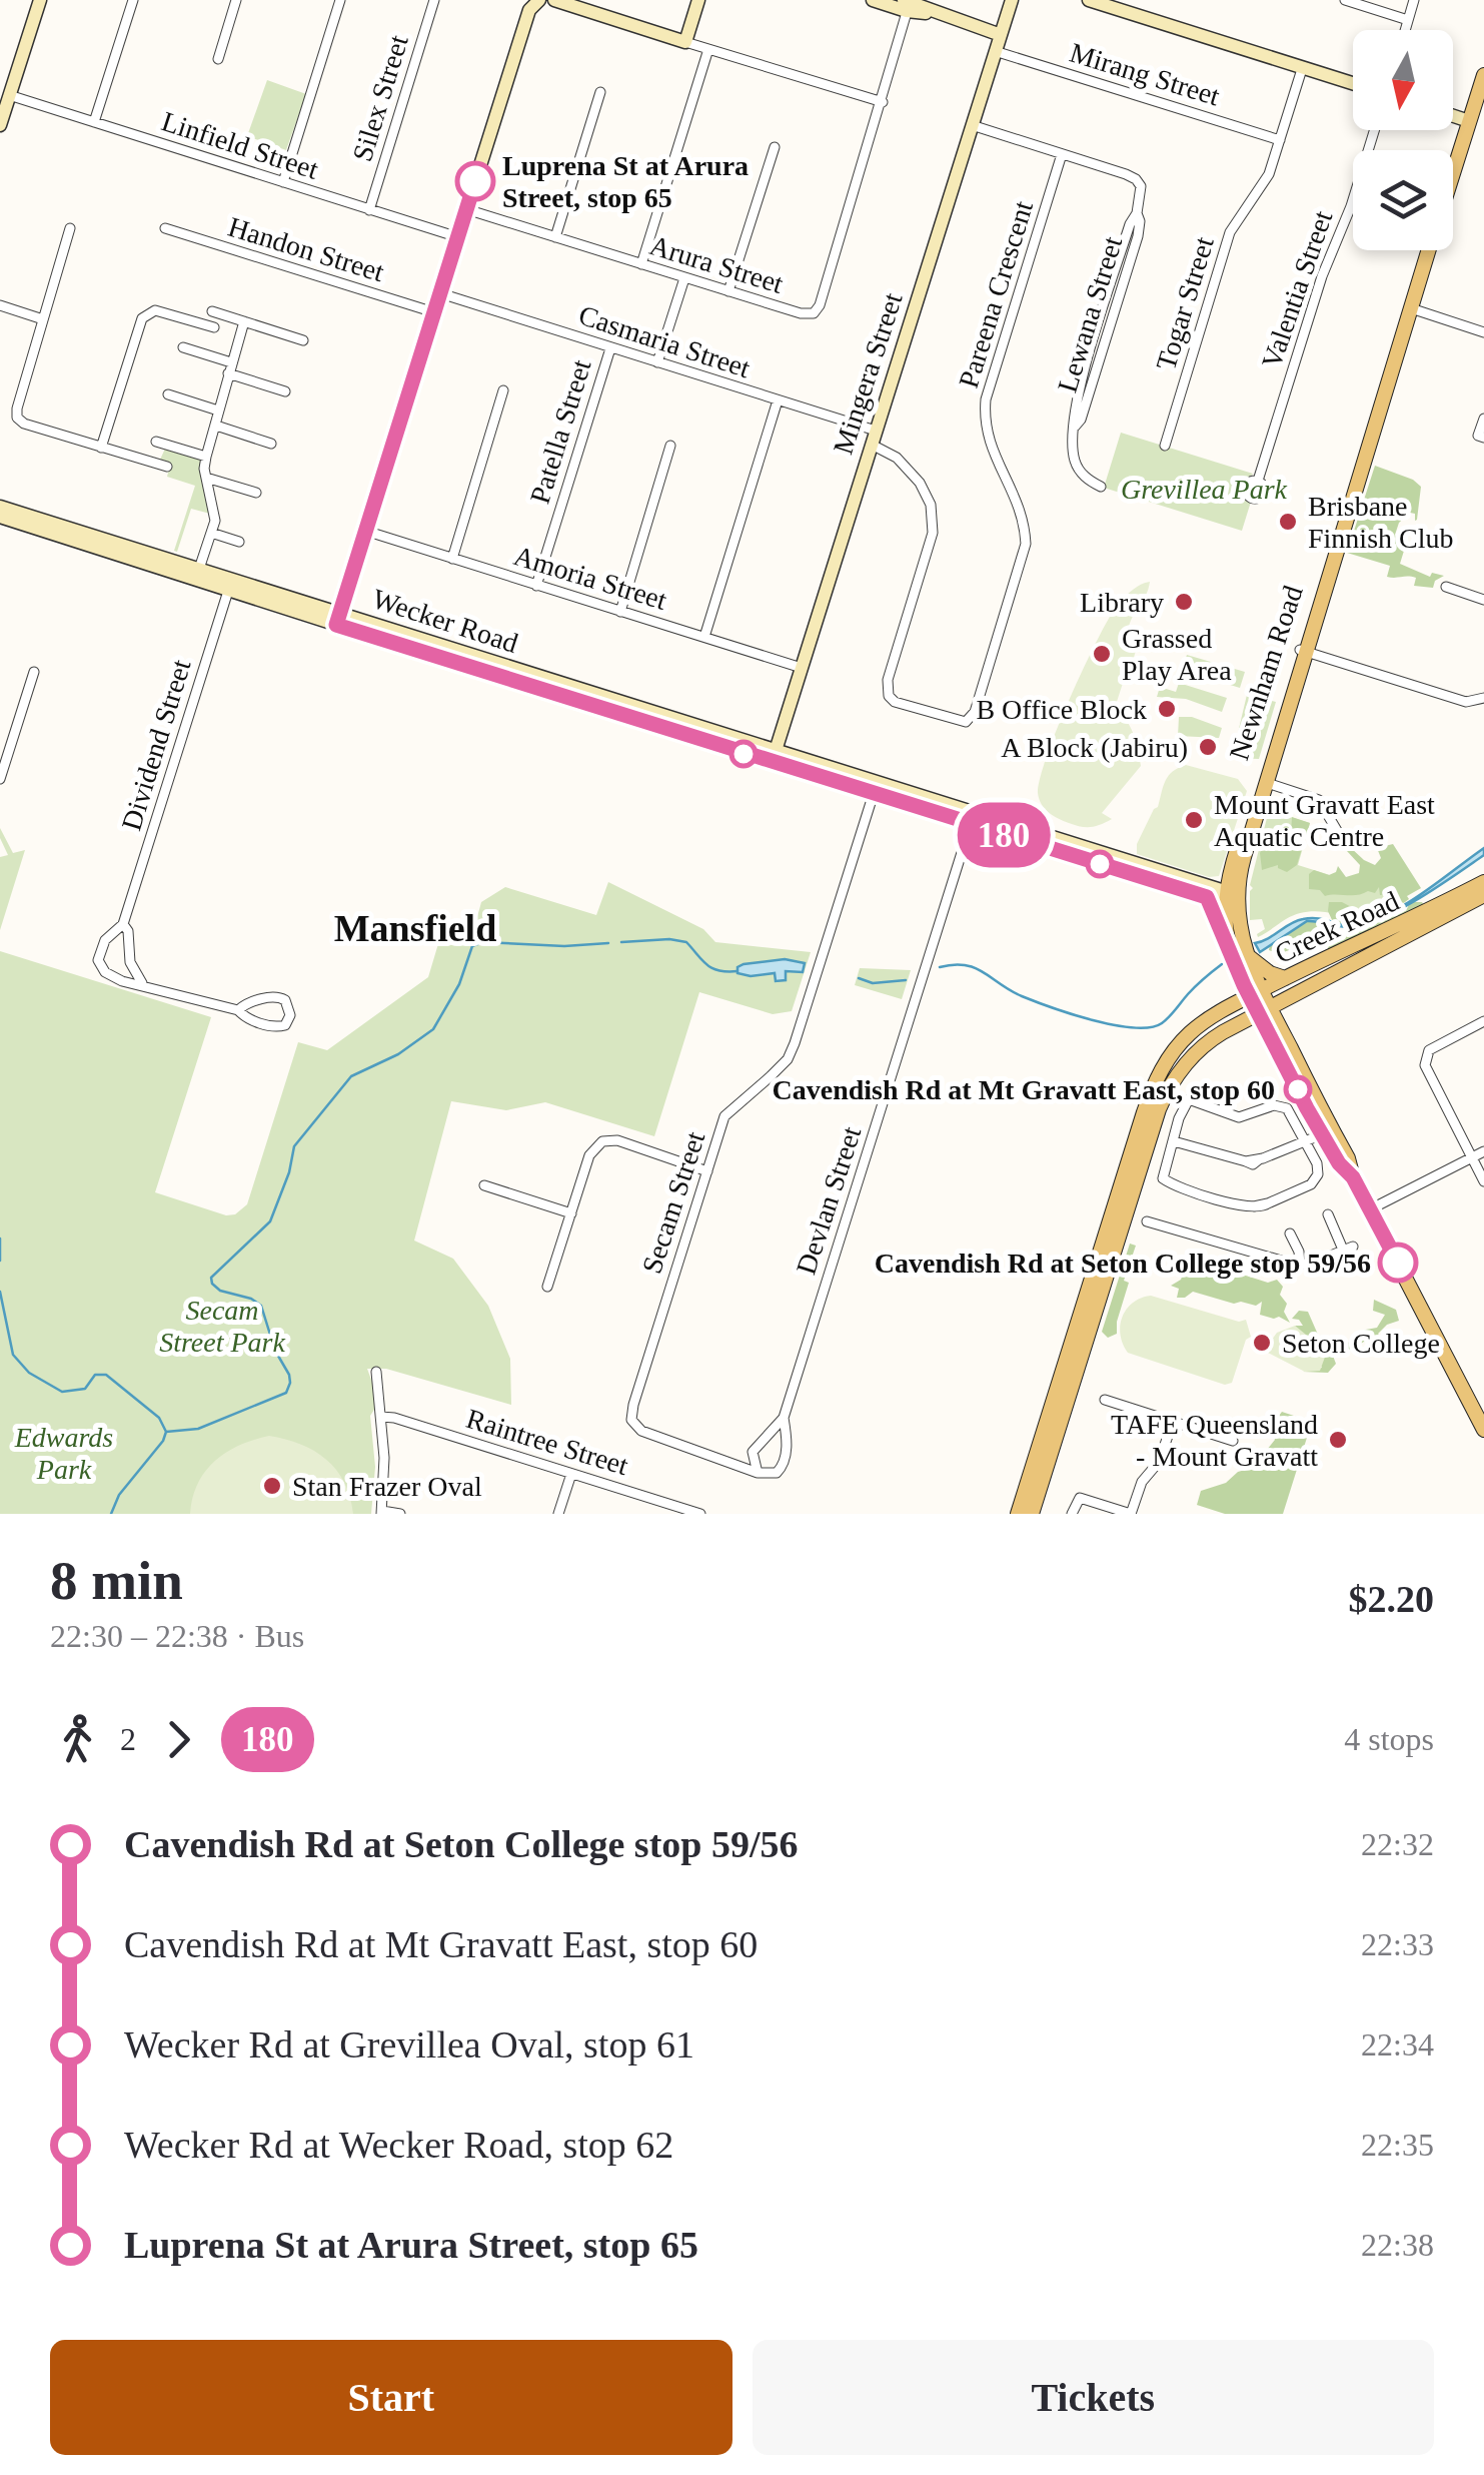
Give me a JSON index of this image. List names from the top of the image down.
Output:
{
  "streets": {
    "main road": ["Newnham Road", "Creek Road"],
    "street": [
      "Mirang Street",
      "Silex Street",
      "Linfield Street",
      "Handon Street",
      "Arura Street",
      "Valentia Street",
      "Pareena Crescent",
      "Togar Street",
      "Lewana Street",
      "Casmaria Street",
      "Mingera Street",
      "Patella Street",
      "Amoria Street",
      "Wecker Road",
      "Dividend Street",
      "Devlan Street",
      "Secam Street",
      "Raintree Street"
    ]
  },
  "crossings": [
    ["Mirang Street", "Togar Street"],
    ["Mirang Street", "Mingera Street"],
    ["Silex Street", "Linfield Street"],
    ["Pareena Crescent", "Lewana Street"],
    ["Pareena Crescent", "Casmaria Street"],
    ["Pareena Crescent", "Mingera Street"],
    ["Lewana Street", "Mingera Street"],
    ["Casmaria Street", "Mingera Street"],
    ["Casmaria Street", "Patella Street"],
    ["Mingera Street", "Amoria Street"],
    ["Mingera Street", "Wecker Road"],
    ["Patella Street", "Amoria Street"],
    ["Wecker Road", "Newnham Road"],
    ["Wecker Road", "Dividend Street"],
    ["Wecker Road", "Devlan Street"],
    ["Wecker Road", "Secam Street"],
    ["Newnham Road", "Creek Road"],
    ["Devlan Street", "Secam Street"]
  ],
  "districts": ["Mansfield"],
  "parks": ["Grevillea Park", "Secam Street Park", "Edwards Park"],
  "places": [
    "Luprena St at Arura Street, stop 65",
    "Brisbane Finnish Club",
    "Library",
    "Grassed Play Area",
    "B Office Block",
    "A Block (Jabiru)",
    "Mount Gravatt East Aquatic Centre",
    "Cavendish Rd at Mt Gravatt East, stop 60",
    "Cavendish Rd at Seton College stop 59/56",
    "Seton College",
    "TAFE Queensland - Mount Gravatt",
    "Stan Frazer Oval"
  ],
  "lines": ["bus line 180"],
  "north": "bottom",
  "page": {
    "on_map": "180",
    "heading": ["8 min", "22:30 – 22:38 · Bus", "$2.20"],
    "legs": ["2", "180", "4 stops"],
    "list": [
      {
        "name": "Cavendish Rd at Seton College stop 59/56",
        "value": "22:32"
      },
      {
        "name": "Cavendish Rd at Mt Gravatt East, stop 60",
        "value": "22:33"
      },
      {
        "name": "Wecker Rd at Grevillea Oval, stop 61",
        "value": "22:34"
      },
      {
        "name": "Wecker Rd at Wecker Road, stop 62",
        "value": "22:35"
      },
      {
        "name": "Luprena St at Arura Street, stop 65",
        "value": "22:38"
      }
    ],
    "buttons": ["Start", "Tickets"]
  }
}
